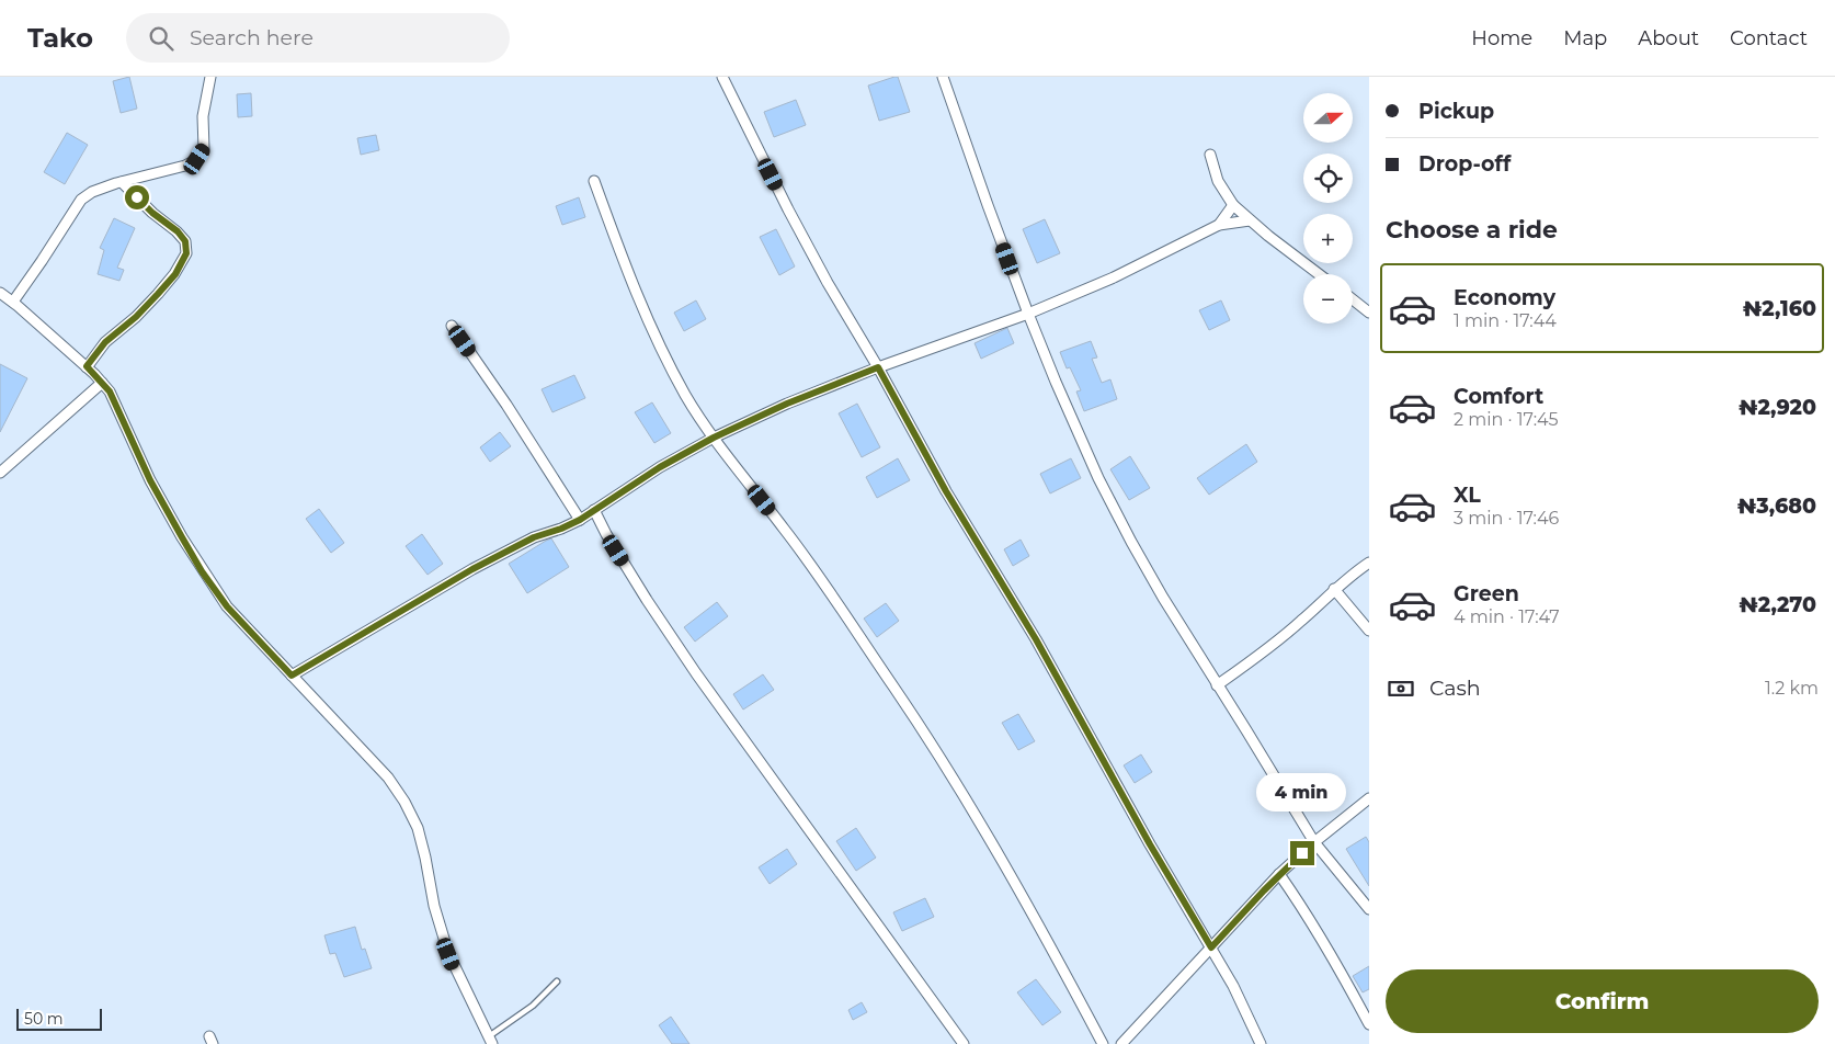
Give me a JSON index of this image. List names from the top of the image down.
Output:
{
  "scale_bar": "50 m",
  "north": "right",
  "page": {
    "header": "Tako",
    "search": "Search here",
    "nav": [
      "Home",
      "Map",
      "About",
      "Contact"
    ],
    "banner": ["Pickup", "Drop-off"],
    "map_buttons": ["+", "−"],
    "heading": "Choose a ride",
    "list": [
      {
        "name": "Economy",
        "note": "1 min · 17:44",
        "value": "₦2,160"
      },
      {
        "name": "Comfort",
        "note": "2 min · 17:45",
        "value": "₦2,920"
      },
      {
        "name": "XL",
        "note": "3 min · 17:46",
        "value": "₦3,680"
      },
      {
        "name": "Green",
        "note": "4 min · 17:47",
        "value": "₦2,270"
      }
    ],
    "pay": ["Cash", "1.2 km"],
    "bubble": "4 min",
    "buttons": "Confirm",
    "scale": "50 m"
  }
}
